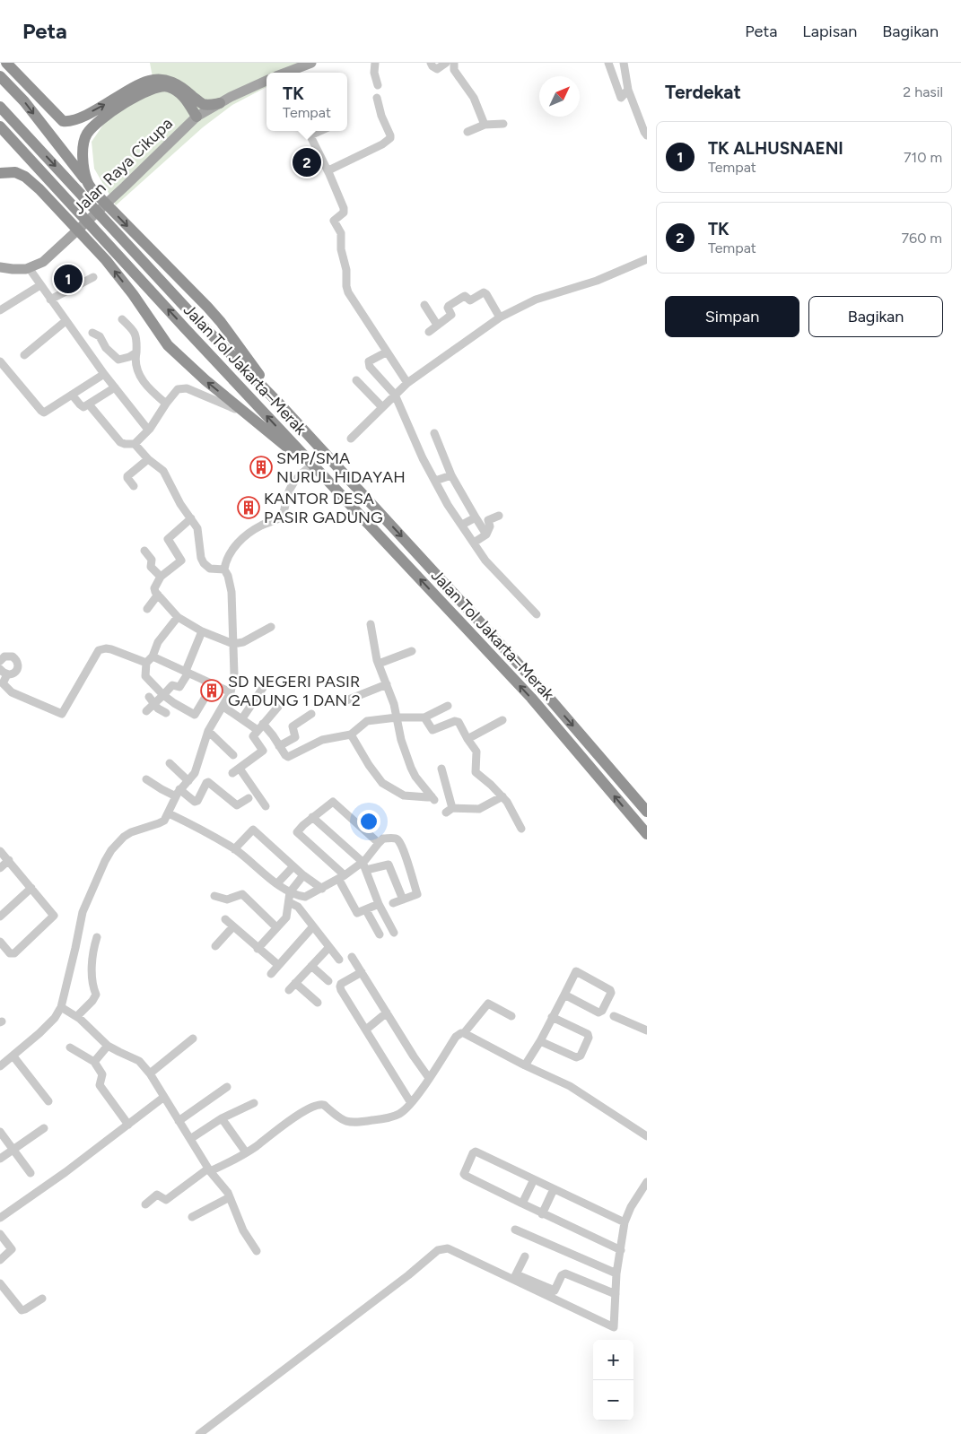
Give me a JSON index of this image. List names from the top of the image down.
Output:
{
  "streets": {
    "highway": ["Jalan Tol Jakarta–Merak"],
    "main road": ["Jalan Raya Cikupa"]
  },
  "places": {
    "building": ["SMP/SMA NURUL HIDAYAH", "KANTOR DESA PASIR GADUNG", "SD NEGERI PASIR GADUNG 1 DAN 2"]
  },
  "north": "top right",
  "page": {
    "header": "Peta",
    "nav": ["Peta", "Lapisan", "Bagikan"],
    "heading": ["Terdekat", "2 hasil"],
    "popup": ["TK", "Tempat"],
    "list": [
      {
        "mark": "1",
        "name": "TK ALHUSNAENI",
        "note": "Tempat",
        "value": "710 m"
      },
      {
        "mark": "2",
        "name": "TK",
        "note": "Tempat",
        "value": "760 m"
      }
    ],
    "pins": ["2", "1"],
    "buttons": ["Simpan", "Bagikan"],
    "map_buttons": ["+", "−"]
  }
}
